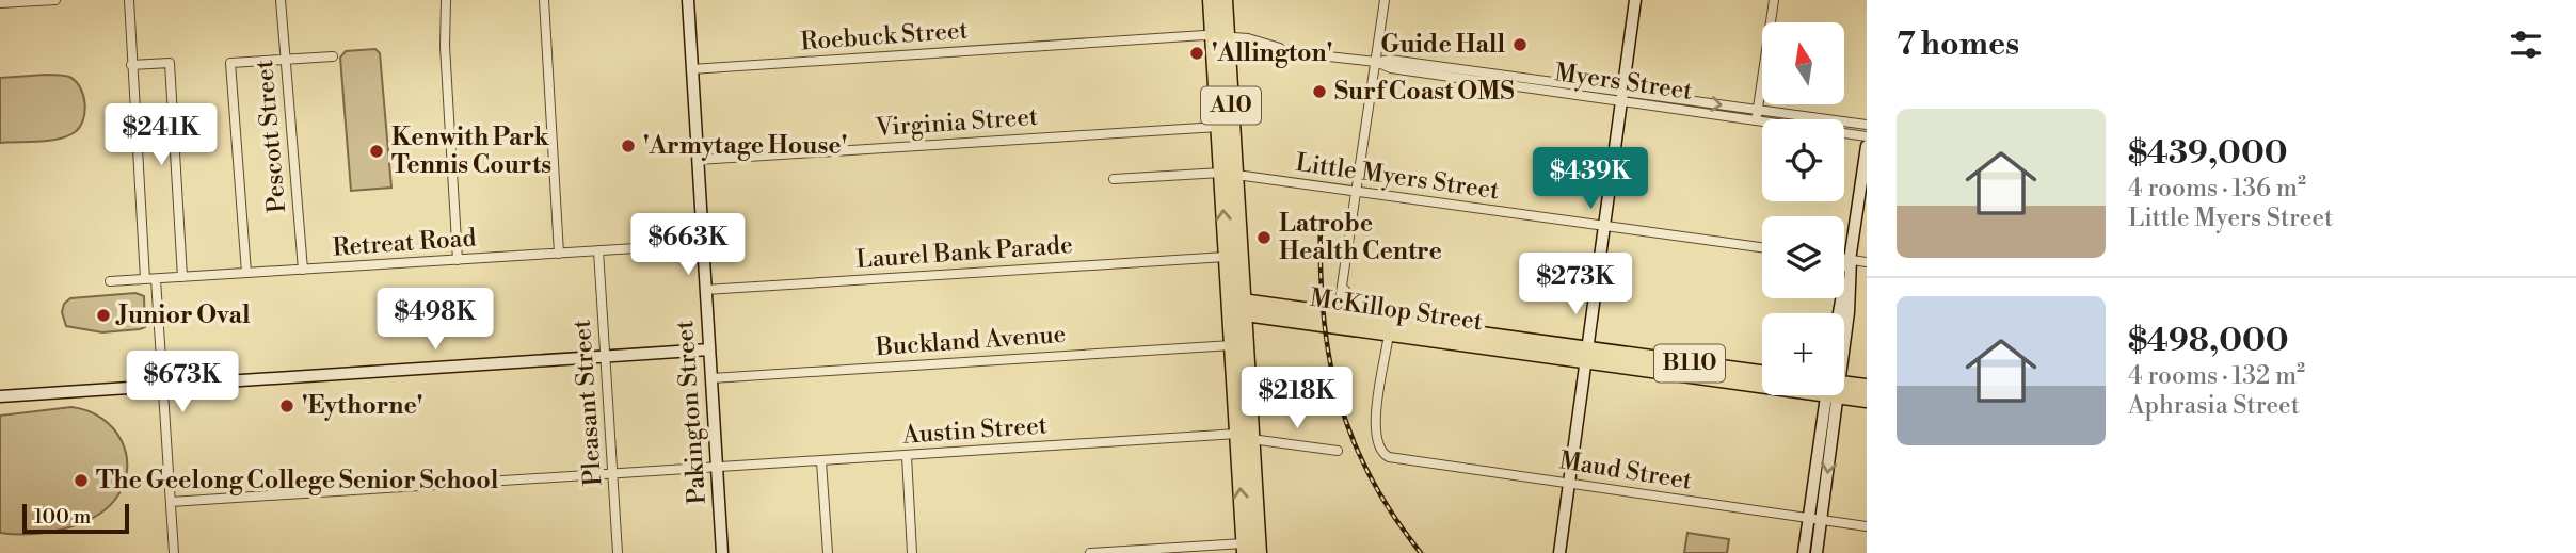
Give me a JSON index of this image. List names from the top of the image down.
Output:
{
  "streets": {
    "highway": ["A10", "McKillop Street", "B110"],
    "street": [
      "Roebuck Street",
      "Myers Street",
      "Virginia Street",
      "Pescott Street",
      "Little Myers Street",
      "Retreat Road",
      "Laurel Bank Parade",
      "Buckland Avenue",
      "Pleasant Street",
      "Pakington Street",
      "Austin Street",
      "Maud Street"
    ]
  },
  "crossings": [
    ["Roebuck Street", "Myers Street"],
    ["Roebuck Street", "A10"],
    ["Roebuck Street", "Pakington Street"],
    ["Myers Street", "A10"],
    ["A10", "Virginia Street"],
    ["A10", "Little Myers Street"],
    ["A10", "Laurel Bank Parade"],
    ["A10", "McKillop Street"],
    ["A10", "Buckland Avenue"],
    ["A10", "Austin Street"],
    ["Virginia Street", "Pakington Street"],
    ["Pescott Street", "Retreat Road"],
    ["Retreat Road", "Pleasant Street"],
    ["Retreat Road", "Pakington Street"],
    ["Laurel Bank Parade", "Pakington Street"],
    ["McKillop Street", "Maud Street"],
    ["Buckland Avenue", "Pakington Street"],
    ["Pleasant Street", "Austin Street"],
    ["Pakington Street", "Austin Street"]
  ],
  "places": [
    "Guide Hall",
    "'Allington'",
    "Surf Coast OMS",
    "'Armytage House'",
    "Kenwith Park Tennis Courts",
    "Latrobe Health Centre",
    "Junior Oval",
    "'Eythorne'",
    "The Geelong College Senior School"
  ],
  "scale_bar": "100 m",
  "north": "top",
  "page": {
    "heading": "7 homes",
    "map_buttons": "+",
    "list": [
      {
        "name": "$439,000",
        "note": "4 rooms · 136 m² · Little Myers Street"
      },
      {
        "name": "$498,000",
        "note": "4 rooms · 132 m² · Aphrasia Street"
      }
    ],
    "price": [
      "$241K",
      "$439K",
      "$663K",
      "$273K",
      "$498K",
      "$673K",
      "$218K"
    ],
    "scale": "100 m"
  }
}
